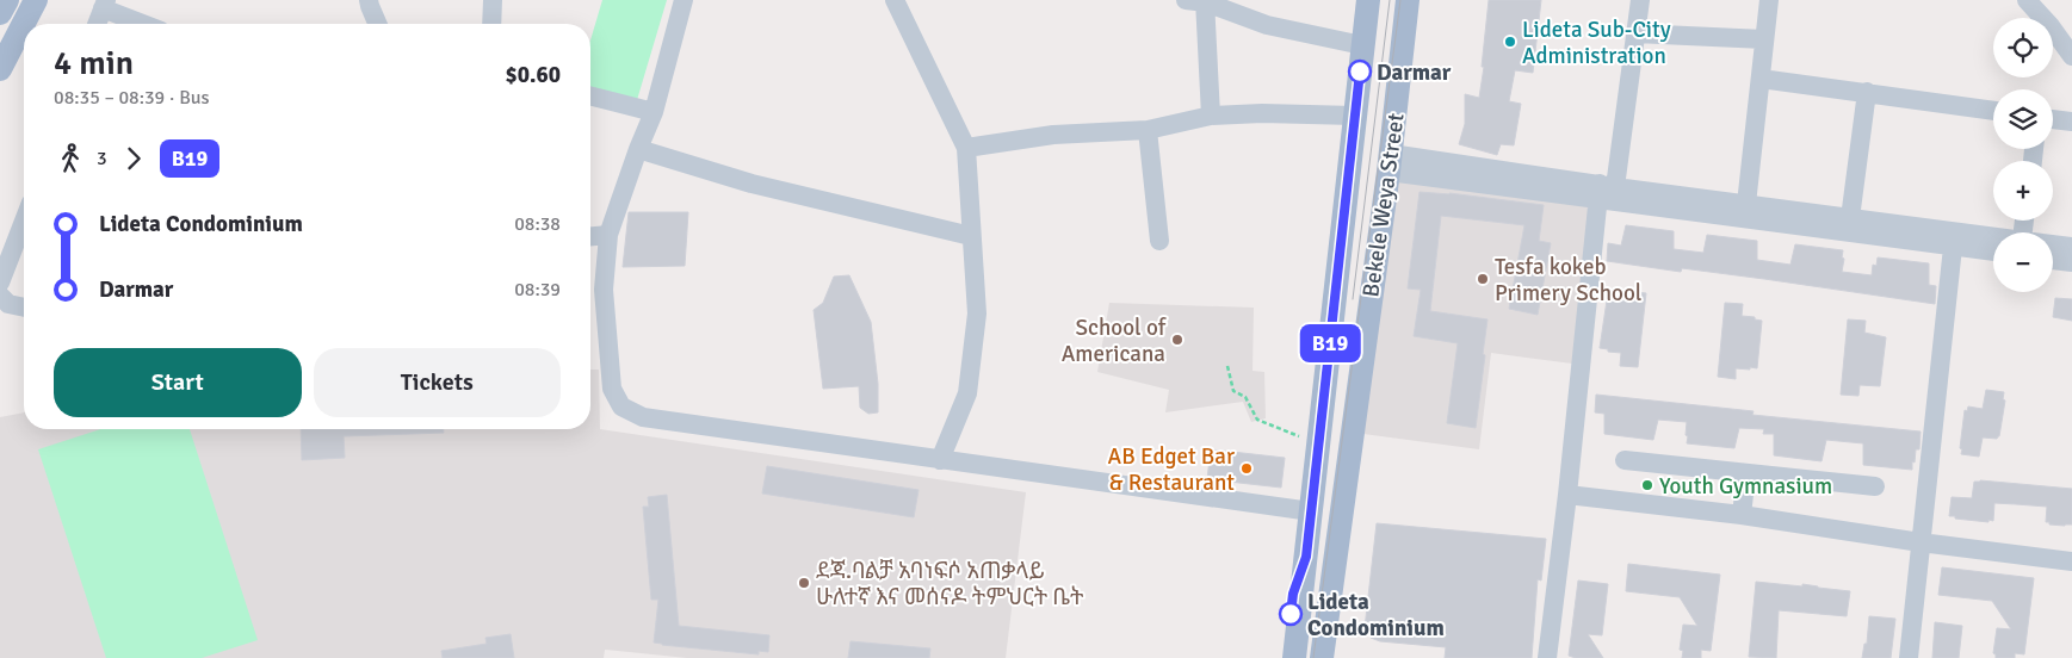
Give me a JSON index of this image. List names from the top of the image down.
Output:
{
  "streets": {
    "main road": ["Bekele Weya Street"]
  },
  "places": [
    "Lideta Sub-City Administration",
    "Darmar",
    "Tesfa kokeb Primery School",
    "School of Americana",
    "AB Edget Bar & Restaurant",
    "Youth Gymnasium",
    "ደጃ.ባልቻ አባነፍሶ አጠቃላይ ሁለተኛ እና መሰናዶ ትምህርት ቤት",
    "Lideta Condominium"
  ],
  "lines": ["bus line B19"],
  "page": {
    "on_map": "B19",
    "map_buttons": ["+", "−"],
    "heading": ["4 min", "08:35 – 08:39 · Bus", "$0.60"],
    "legs": ["3", "B19"],
    "list": [
      {
        "name": "Lideta Condominium",
        "value": "08:38"
      },
      {
        "name": "Darmar",
        "value": "08:39"
      }
    ],
    "buttons": ["Start", "Tickets"]
  }
}
